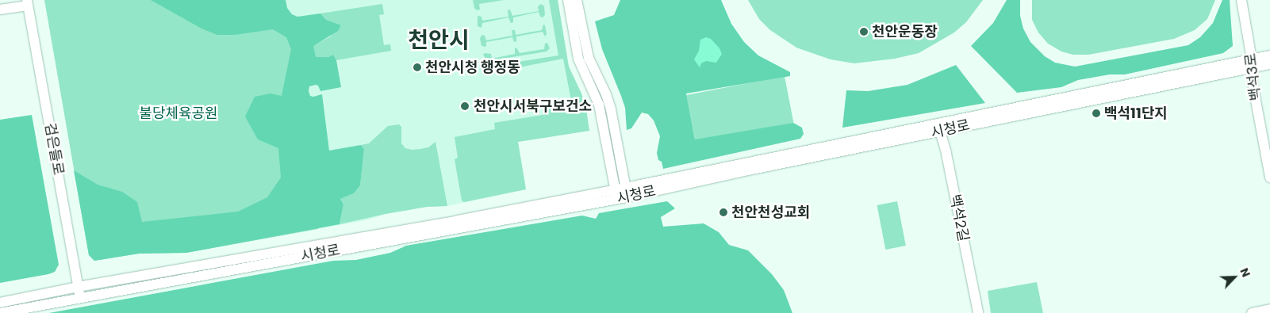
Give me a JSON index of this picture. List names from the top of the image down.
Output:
{
  "streets": {
    "street": [
      "백석3로",
      "시청로",
      "검은들로",
      "백석2길"
    ]
  },
  "crossings": [
    ["백석3로", "시청로"],
    ["시청로", "검은들로"],
    ["시청로", "백석2길"]
  ],
  "districts": ["천안시"],
  "parks": ["불당체육공원"],
  "places": [
    "천안운동장",
    "천안시청 행정동",
    "천안시서북구보건소",
    "백석11단지",
    "천안천성교회"
  ],
  "north": "top right"
}
